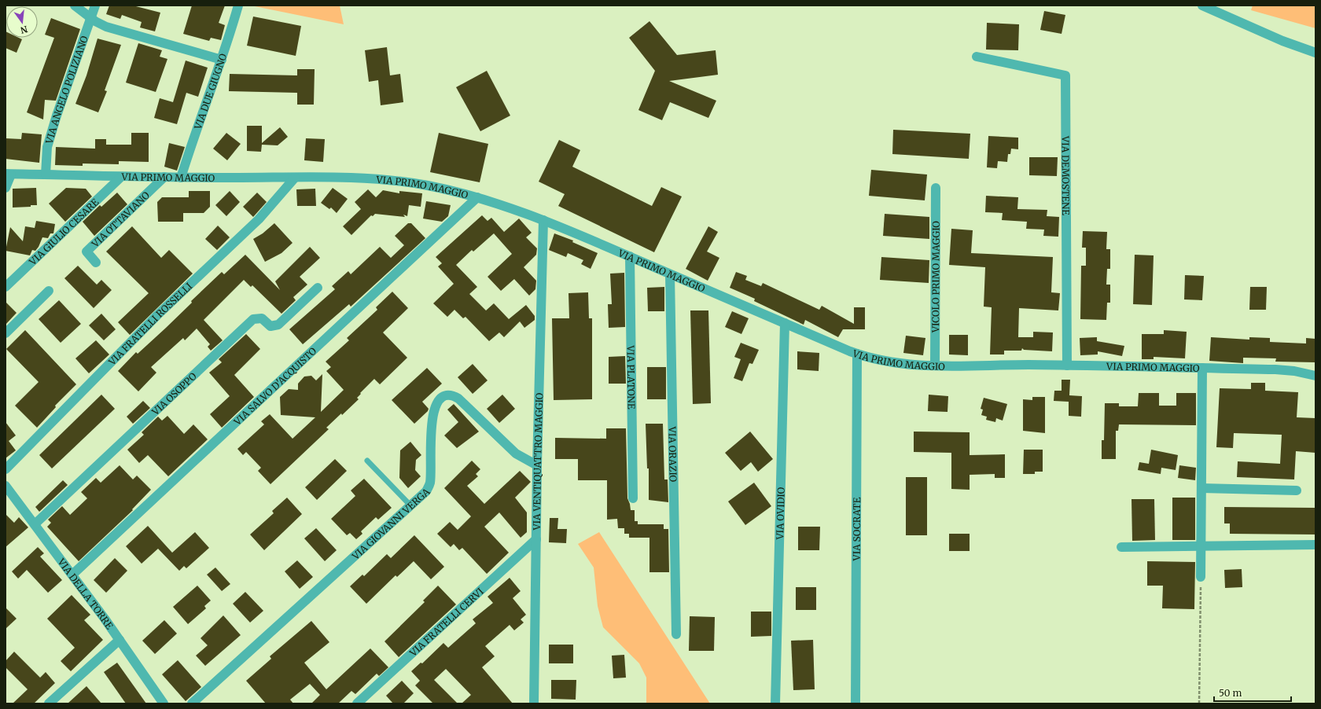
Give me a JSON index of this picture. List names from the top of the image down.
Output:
{
  "streets": {
    "street": [
      "VIA ANGELO POLIZIANO",
      "VIA DUE GIUGNO",
      "VIA DEMOSTENE",
      "VIA PRIMO MAGGIO",
      "VIA OTTAVIANO",
      "VIA GIULIO CESARE",
      "VICOLO PRIMO MAGGIO",
      "VIA FRATELLI ROSSELLI",
      "VIA PLATONE",
      "VIA SALVO D'ACQUISTO",
      "VIA OSOPPO",
      "VIA ORAZIO",
      "VIA VENTIQUATTRO MAGGIO",
      "VIA OVIDIO",
      "VIA GIOVANNI VERGA",
      "VIA SOCRATE",
      "VIA DELLA TORRE",
      "VIA FRATELLI CERVI"
    ]
  },
  "crossings": [
    ["VIA ANGELO POLIZIANO", "VIA PRIMO MAGGIO"],
    ["VIA DUE GIUGNO", "VIA PRIMO MAGGIO"],
    ["VIA DEMOSTENE", "VIA PRIMO MAGGIO"],
    ["VIA PRIMO MAGGIO", "VIA OTTAVIANO"],
    ["VIA PRIMO MAGGIO", "VIA GIULIO CESARE"],
    ["VIA PRIMO MAGGIO", "VICOLO PRIMO MAGGIO"],
    ["VIA PRIMO MAGGIO", "VIA FRATELLI ROSSELLI"],
    ["VIA PRIMO MAGGIO", "VIA PLATONE"],
    ["VIA PRIMO MAGGIO", "VIA SALVO D'ACQUISTO"],
    ["VIA PRIMO MAGGIO", "VIA ORAZIO"],
    ["VIA PRIMO MAGGIO", "VIA VENTIQUATTRO MAGGIO"],
    ["VIA PRIMO MAGGIO", "VIA OVIDIO"],
    ["VIA PRIMO MAGGIO", "VIA SOCRATE"],
    ["VIA SALVO D'ACQUISTO", "VIA DELLA TORRE"],
    ["VIA OSOPPO", "VIA DELLA TORRE"],
    ["VIA VENTIQUATTRO MAGGIO", "VIA GIOVANNI VERGA"],
    ["VIA VENTIQUATTRO MAGGIO", "VIA FRATELLI CERVI"]
  ],
  "scale_bar": "50 m",
  "north": "bottom"
}
